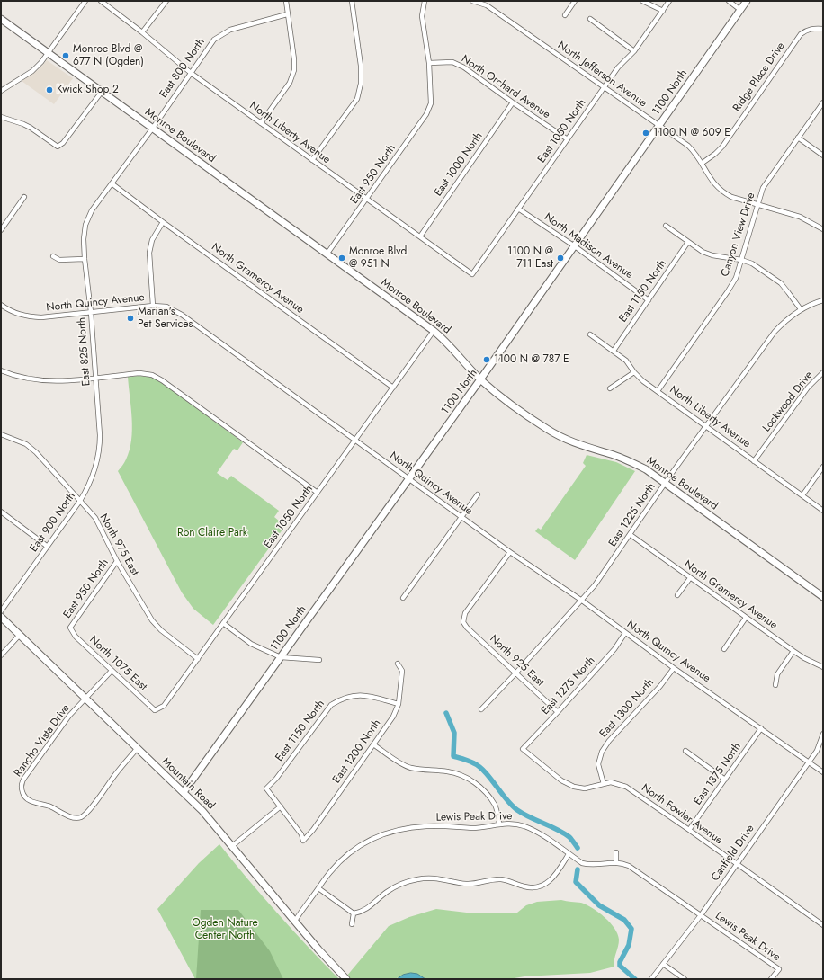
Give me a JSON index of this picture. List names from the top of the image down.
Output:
{
  "streets": {
    "street": [
      "East 800 North",
      "North Jefferson Avenue",
      "Ridge Place Drive",
      "North Orchard Avenue",
      "1100 North",
      "East 1050 North",
      "North Liberty Avenue",
      "Monroe Boulevard",
      "East 1000 North",
      "East 950 North",
      "Canyon View Drive",
      "North Madison Avenue",
      "North Gramercy Avenue",
      "East 1150 North",
      "North Quincy Avenue",
      "East 825 North",
      "Lockwood Drive",
      "East 1225 North",
      "East 900 North",
      "North 975 East",
      "North 925 East",
      "North 1075 East",
      "East 1275 North",
      "East 1300 North",
      "Rancho Vista Drive",
      "East 1200 North",
      "East 1375 North",
      "Mountain Road",
      "North Fowler Avenue",
      "Lewis Peak Drive",
      "Canfield Drive"
    ]
  },
  "crossings": [
    ["East 800 North", "North Liberty Avenue"],
    ["East 800 North", "Monroe Boulevard"],
    ["East 800 North", "North Gramercy Avenue"],
    ["East 800 North", "East 825 North"],
    ["North Jefferson Avenue", "Ridge Place Drive"],
    ["North Jefferson Avenue", "1100 North"],
    ["North Jefferson Avenue", "East 1050 North"],
    ["North Jefferson Avenue", "Canyon View Drive"],
    ["North Orchard Avenue", "East 1050 North"],
    ["North Orchard Avenue", "East 1000 North"],
    ["North Orchard Avenue", "East 950 North"],
    ["1100 North", "Monroe Boulevard"],
    ["1100 North", "North Madison Avenue"],
    ["1100 North", "North Quincy Avenue"],
    ["1100 North", "Mountain Road"],
    ["East 1050 North", "North Liberty Avenue"],
    ["East 1050 North", "Monroe Boulevard"],
    ["East 1050 North", "North Madison Avenue"],
    ["East 1050 North", "North Gramercy Avenue"],
    ["East 1050 North", "North Quincy Avenue"],
    ["East 1050 North", "North 975 East"],
    ["East 1050 North", "North 1075 East"],
    ["North Liberty Avenue", "East 1000 North"],
    ["North Liberty Avenue", "East 950 North"],
    ["North Liberty Avenue", "Canyon View Drive"],
    ["North Liberty Avenue", "East 1150 North"],
    ["North Liberty Avenue", "Lockwood Drive"],
    ["North Liberty Avenue", "East 1225 North"],
    ["Monroe Boulevard", "East 950 North"],
    ["Monroe Boulevard", "East 1225 North"],
    ["East 950 North", "North 975 East"],
    ["East 950 North", "North 1075 East"],
    ["North Madison Avenue", "East 1150 North"],
    ["North Gramercy Avenue", "East 1225 North"],
    ["East 1150 North", "East 1200 North"],
    ["North Quincy Avenue", "East 825 North"],
    ["North Quincy Avenue", "East 1225 North"],
    ["North Quincy Avenue", "North 925 East"],
    ["North Quincy Avenue", "East 1275 North"],
    ["North Quincy Avenue", "East 1300 North"],
    ["North Quincy Avenue", "East 1375 North"],
    ["North Quincy Avenue", "Canfield Drive"],
    ["East 825 North", "East 900 North"],
    ["East 1225 North", "North 925 East"],
    ["East 900 North", "North 975 East"],
    ["North 925 East", "East 1275 North"],
    ["East 1275 North", "North Fowler Avenue"],
    ["East 1300 North", "North Fowler Avenue"],
    ["Rancho Vista Drive", "Mountain Road"],
    ["East 1375 North", "North Fowler Avenue"],
    ["Mountain Road", "Lewis Peak Drive"],
    ["North Fowler Avenue", "Canfield Drive"],
    ["Lewis Peak Drive", "Canfield Drive"]
  ],
  "parks": ["Ron Claire Park", "Ogden Nature Center North"],
  "places": [
    "Monroe Blvd @ 677 N (Ogden)",
    "Kwick Shop 2",
    "1100 N @ 609 E",
    "Monroe Blvd @ 951 N",
    "1100 N @ 711 East",
    "Marian's Pet Services",
    "1100 N @ 787 E"
  ]
}
